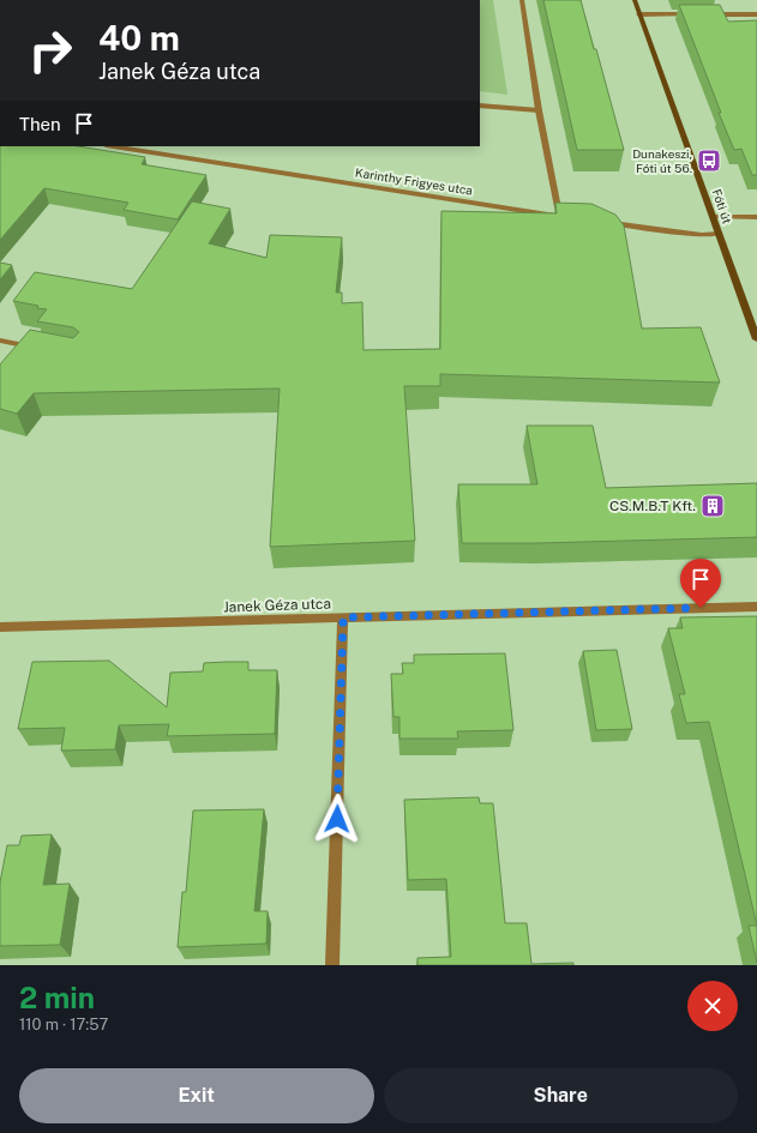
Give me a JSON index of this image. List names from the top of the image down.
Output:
{
  "streets": {
    "main road": ["Fóti út"],
    "street": ["Karinthy Frigyes utca", "Janek Géza utca"]
  },
  "places": {
    "bus stop": ["Dunakeszi, Fóti út 56."],
    "building": ["CS.M.B.T Kft."]
  },
  "page": {
    "turn": ["40 m", "Janek Géza utca"],
    "then": "Then",
    "heading": ["2 min", "110 m · 17:57"],
    "buttons": ["Exit", "Share"]
  }
}
